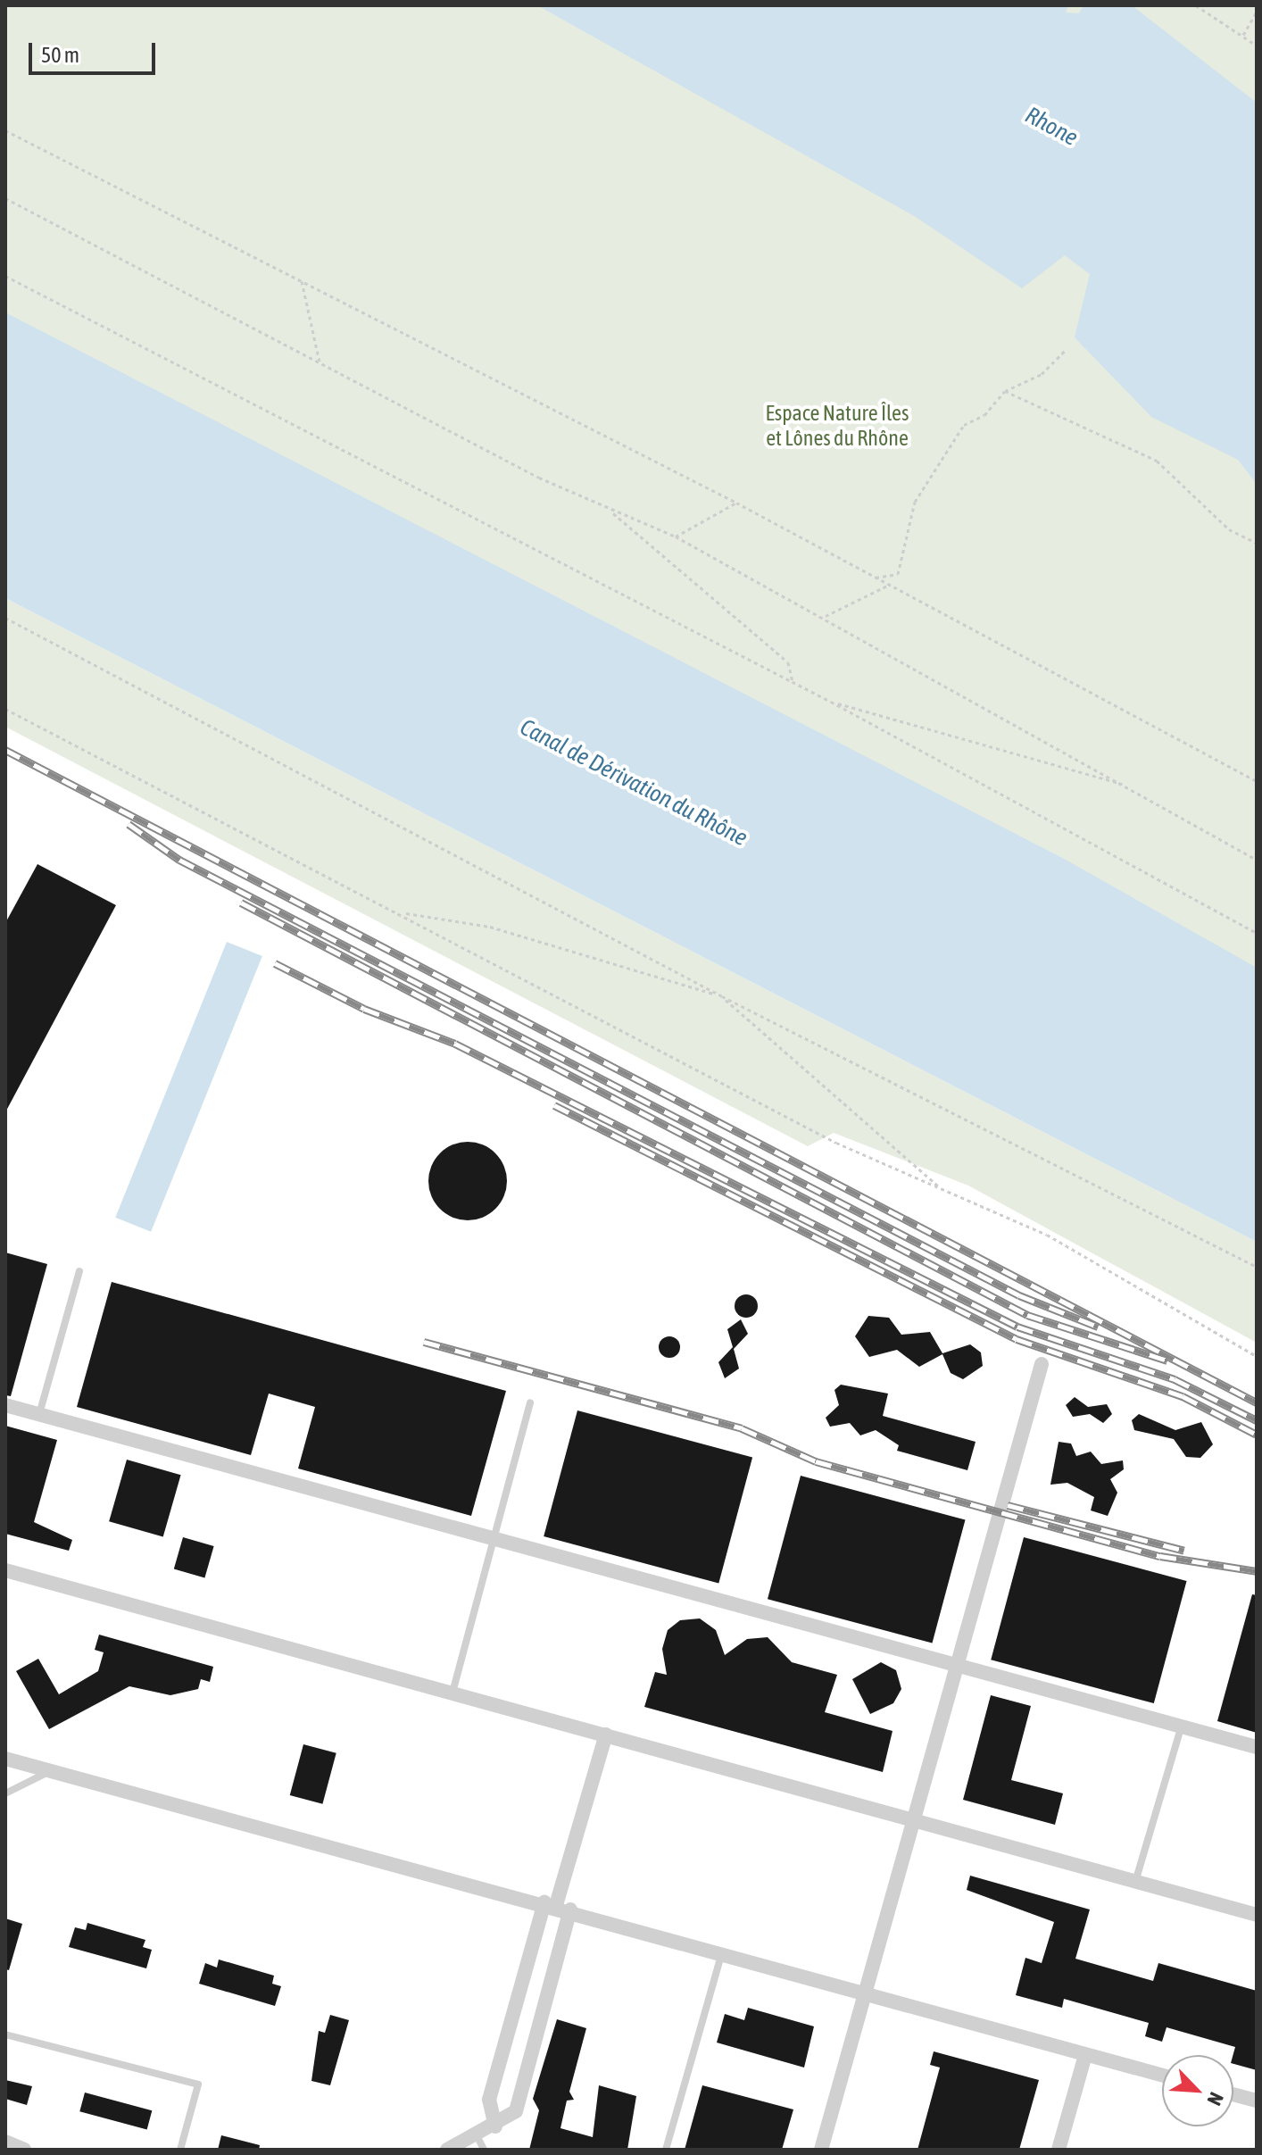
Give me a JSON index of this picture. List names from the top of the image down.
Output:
{
  "water": ["Rhone", "Canal de Dérivation du Rhône"],
  "parks": ["Espace Nature Îles et Lônes du Rhône"],
  "scale_bar": "50 m",
  "north": "bottom right"
}
